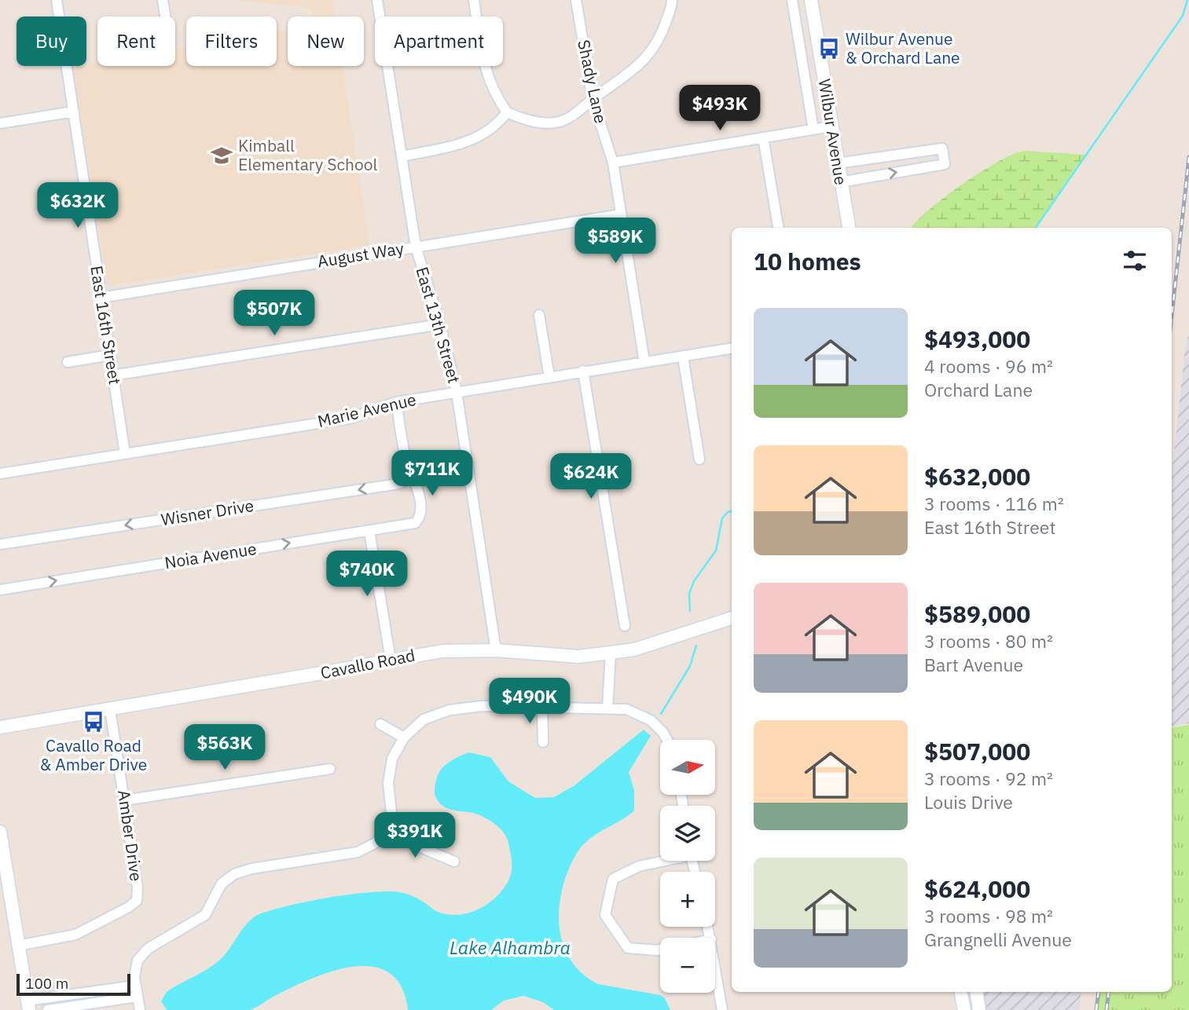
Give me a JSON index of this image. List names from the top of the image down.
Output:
{
  "streets": {
    "street": [
      "Shady Lane",
      "Wilbur Avenue",
      "August Way",
      "East 16th Street",
      "East 13th Street",
      "Marie Avenue",
      "Wisner Drive",
      "Noia Avenue",
      "Cavallo Road",
      "Amber Drive"
    ]
  },
  "crossings": [
    ["Shady Lane", "August Way"],
    ["Shady Lane", "Marie Avenue"],
    ["August Way", "East 16th Street"],
    ["August Way", "East 13th Street"],
    ["East 16th Street", "Marie Avenue"],
    ["East 13th Street", "Marie Avenue"],
    ["East 13th Street", "Cavallo Road"],
    ["Wisner Drive", "Noia Avenue"],
    ["Cavallo Road", "Amber Drive"]
  ],
  "one_way": ["Wisner Drive", "Noia Avenue"],
  "water": ["Lake Alhambra"],
  "places": {
    "bus stop": ["Wilbur Avenue & Orchard Lane", "Cavallo Road & Amber Drive"],
    "school or university": ["Kimball Elementary School"]
  },
  "scale_bar": "100 m",
  "north": "right",
  "page": {
    "chip": [
      "Buy",
      "Rent",
      "Filters",
      "New",
      "Apartment"
    ],
    "price": [
      "$493K",
      "$632K",
      "$589K",
      "$507K",
      "$711K",
      "$624K",
      "$740K",
      "$490K",
      "$563K",
      "$391K"
    ],
    "heading": "10 homes",
    "list": [
      {
        "name": "$493,000",
        "note": "4 rooms · 96 m² · Orchard Lane"
      },
      {
        "name": "$632,000",
        "note": "3 rooms · 116 m² · East 16th Street"
      },
      {
        "name": "$589,000",
        "note": "3 rooms · 80 m² · Bart Avenue"
      },
      {
        "name": "$507,000",
        "note": "3 rooms · 92 m² · Louis Drive"
      },
      {
        "name": "$624,000",
        "note": "3 rooms · 98 m² · Grangnelli Avenue"
      }
    ],
    "map_buttons": ["+", "−"],
    "scale": "100 m"
  }
}
